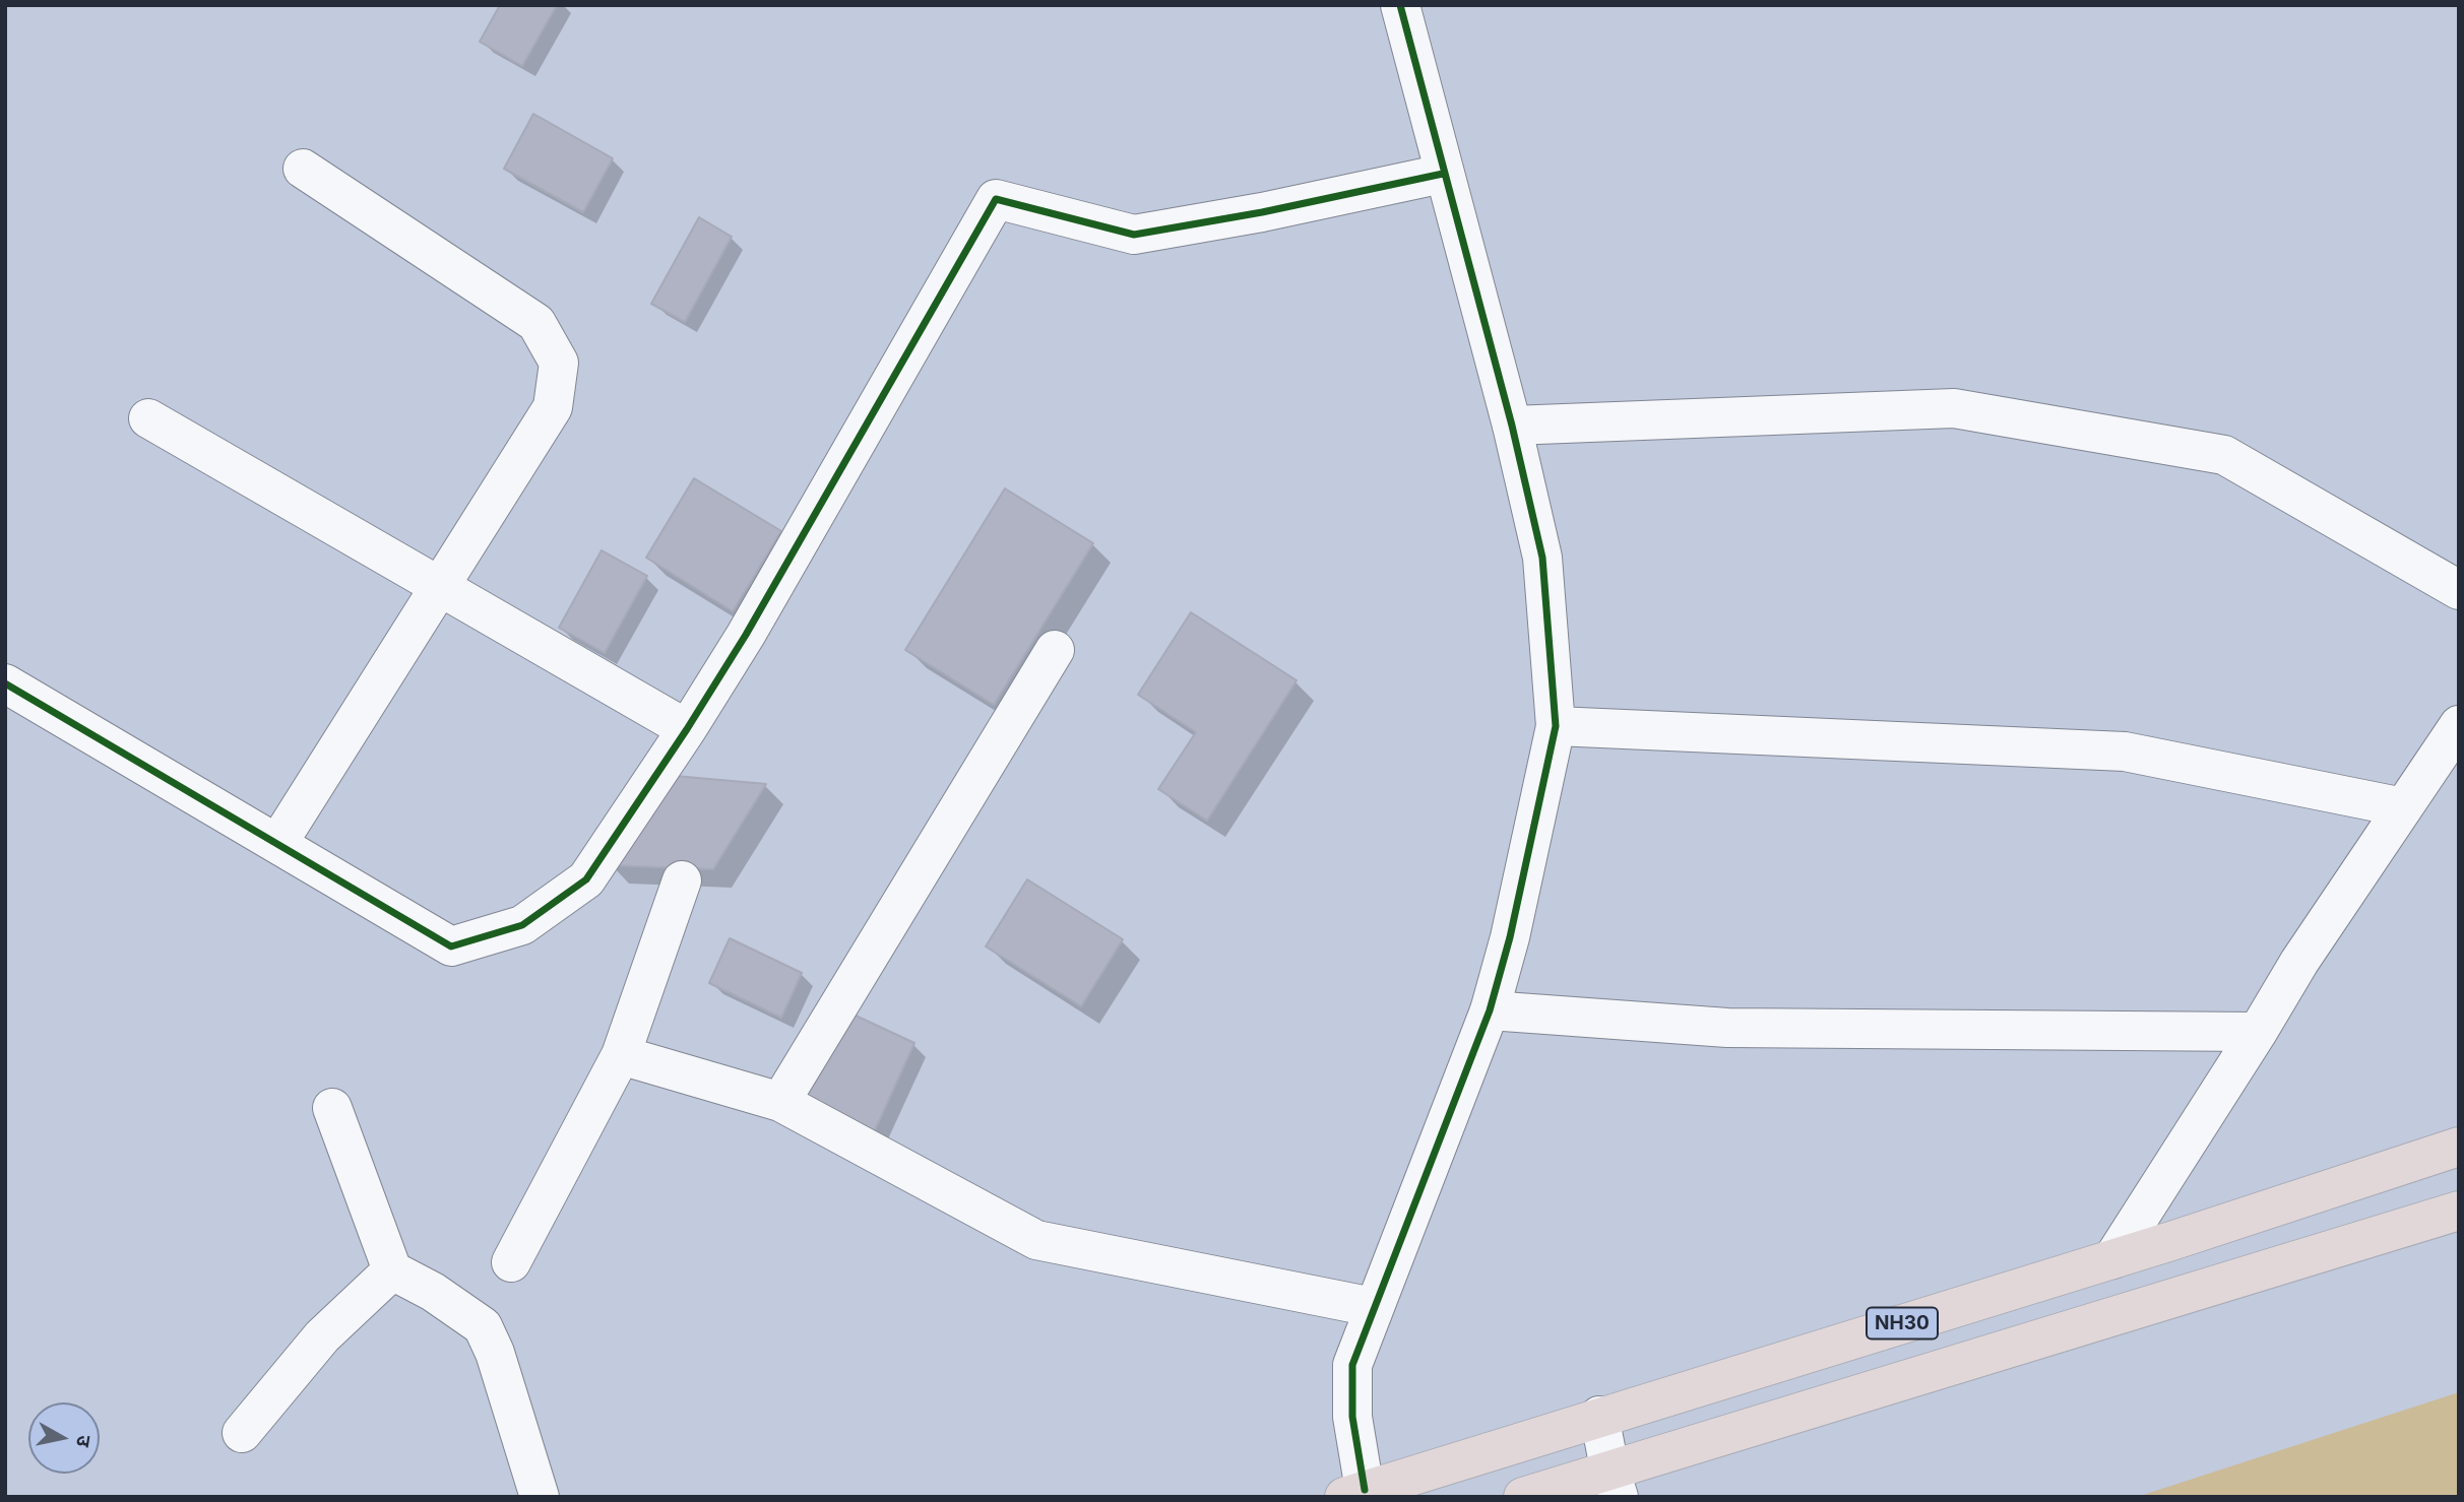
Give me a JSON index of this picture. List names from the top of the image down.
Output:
{
  "streets": {
    "highway": ["NH30"]
  },
  "north": "right"
}
